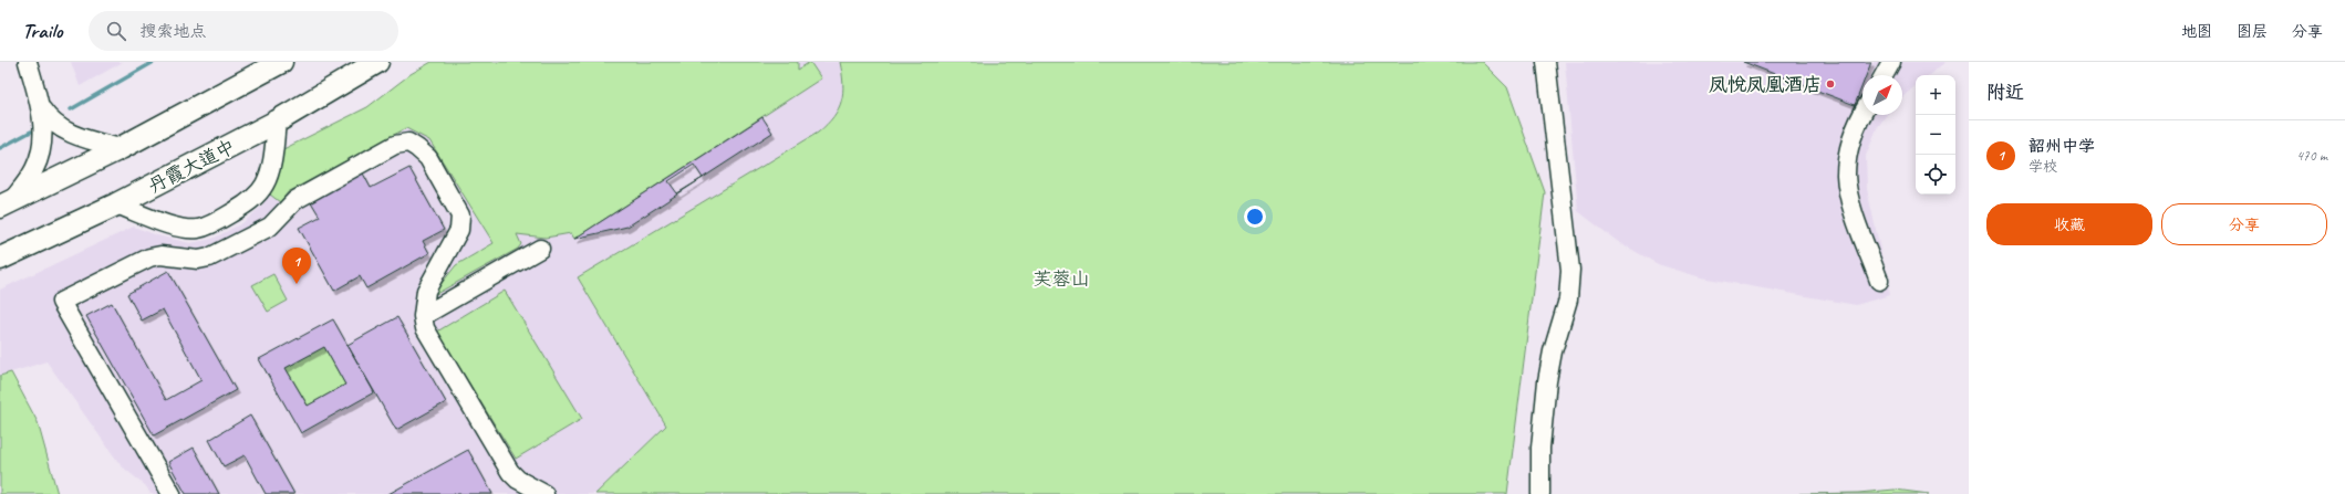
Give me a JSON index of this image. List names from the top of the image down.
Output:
{
  "streets": {
    "main road": ["丹霞大道中"]
  },
  "parks": ["芙蓉山"],
  "places": ["凤悦凤凰酒店"],
  "north": "top right",
  "page": {
    "header": "Trailo",
    "search": "搜索地点",
    "nav": ["地图", "图层", "分享"],
    "heading": "附近",
    "map_buttons": ["+", "−"],
    "list": [
      {
        "mark": "1",
        "name": "韶州中学",
        "note": "学校",
        "value": "470 m"
      }
    ],
    "buttons": ["收藏", "分享"],
    "pins": "1"
  }
}
